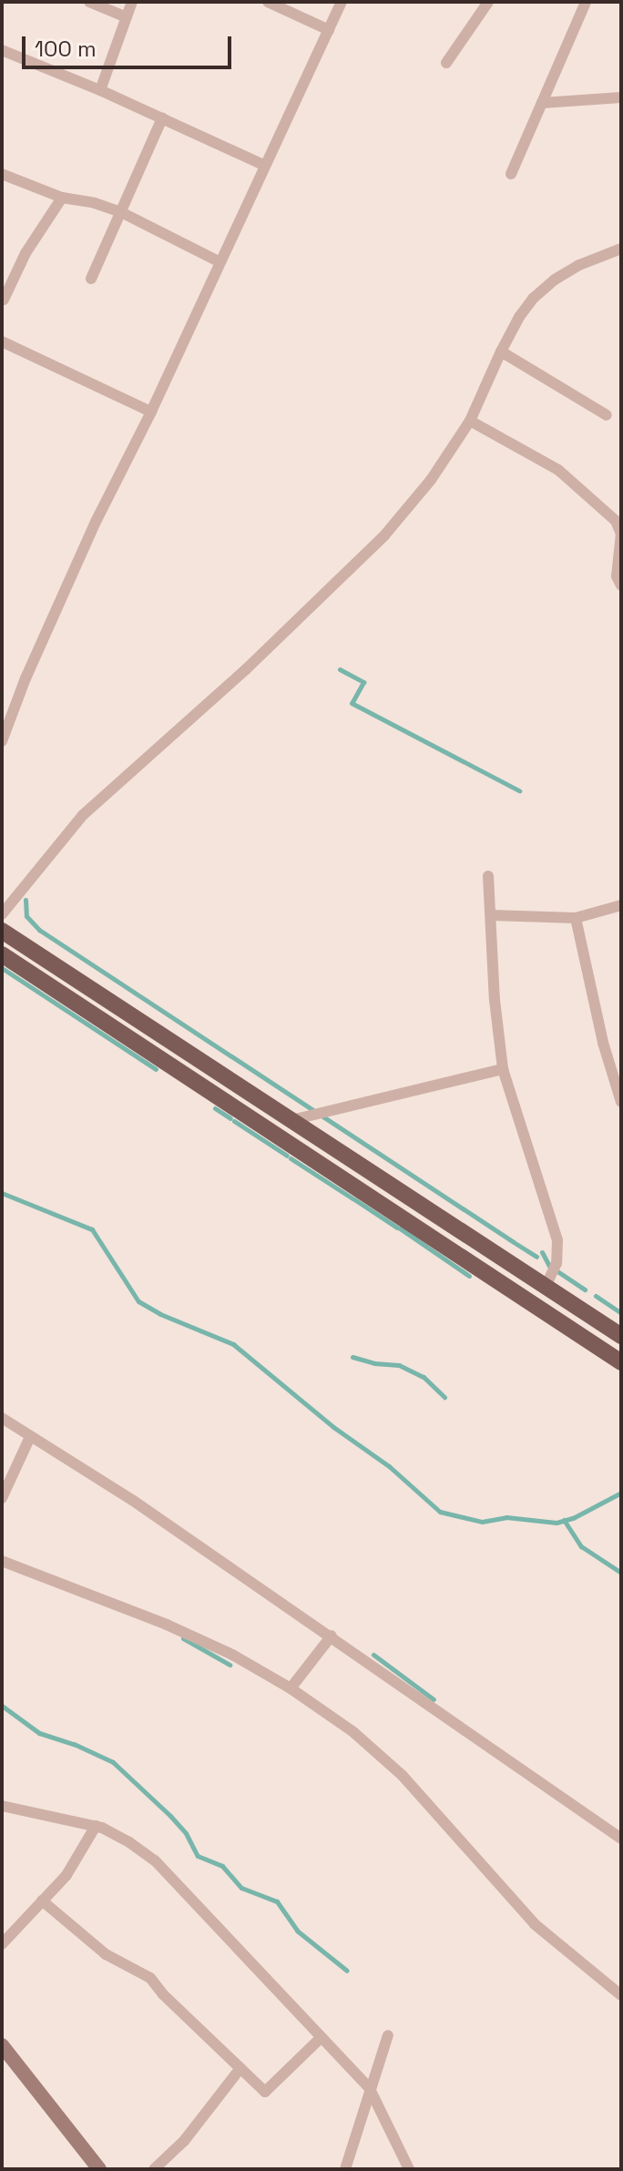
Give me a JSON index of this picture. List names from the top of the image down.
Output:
{
  "scale_bar": "100 m"
}
